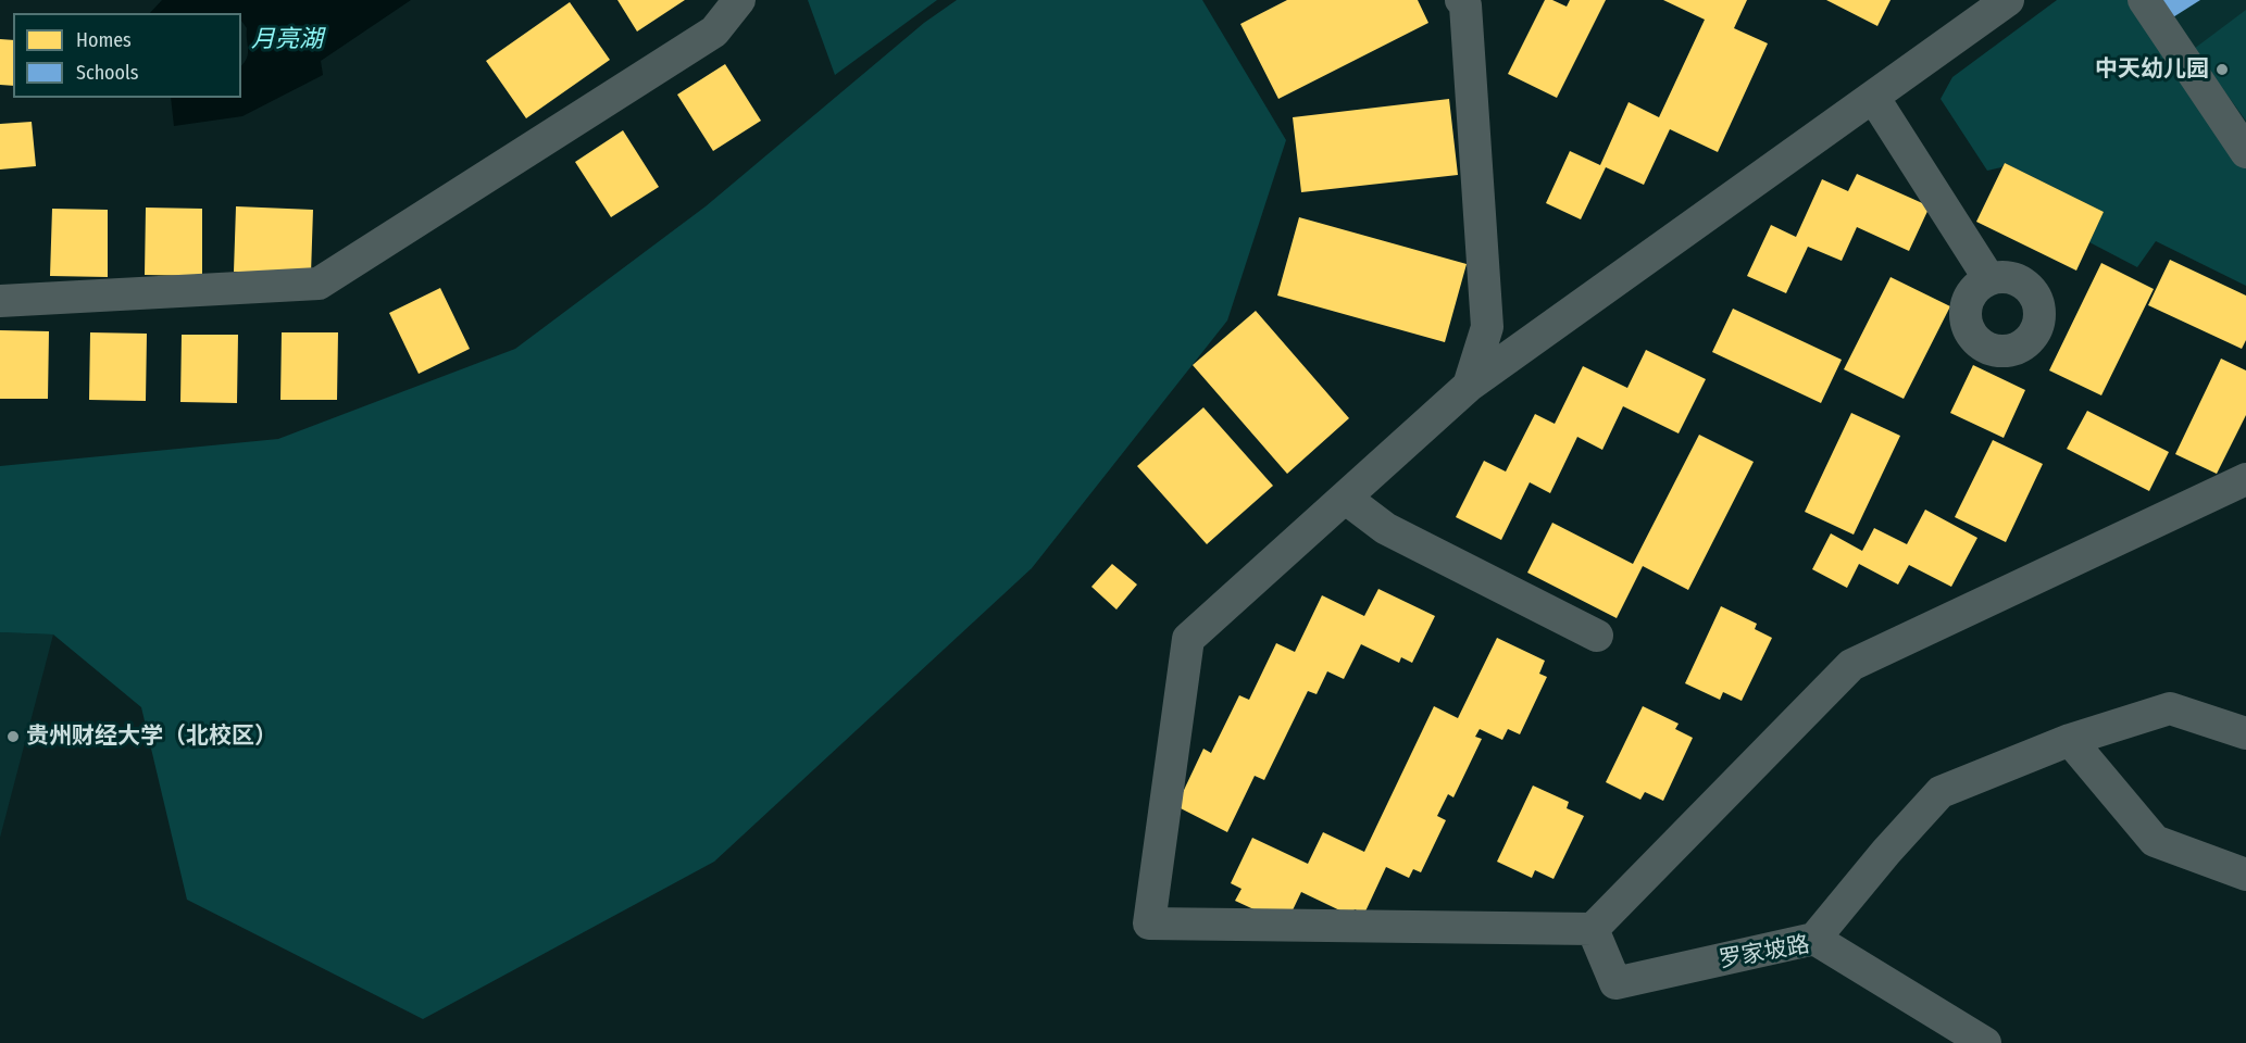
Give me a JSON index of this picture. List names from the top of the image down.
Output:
{
  "streets": {
    "street": ["罗家坡路"]
  },
  "water": ["月亮湖"],
  "places": ["中天幼儿园", "贵州财经大学（北校区）"],
  "legend": ["Homes", "Schools"]
}
